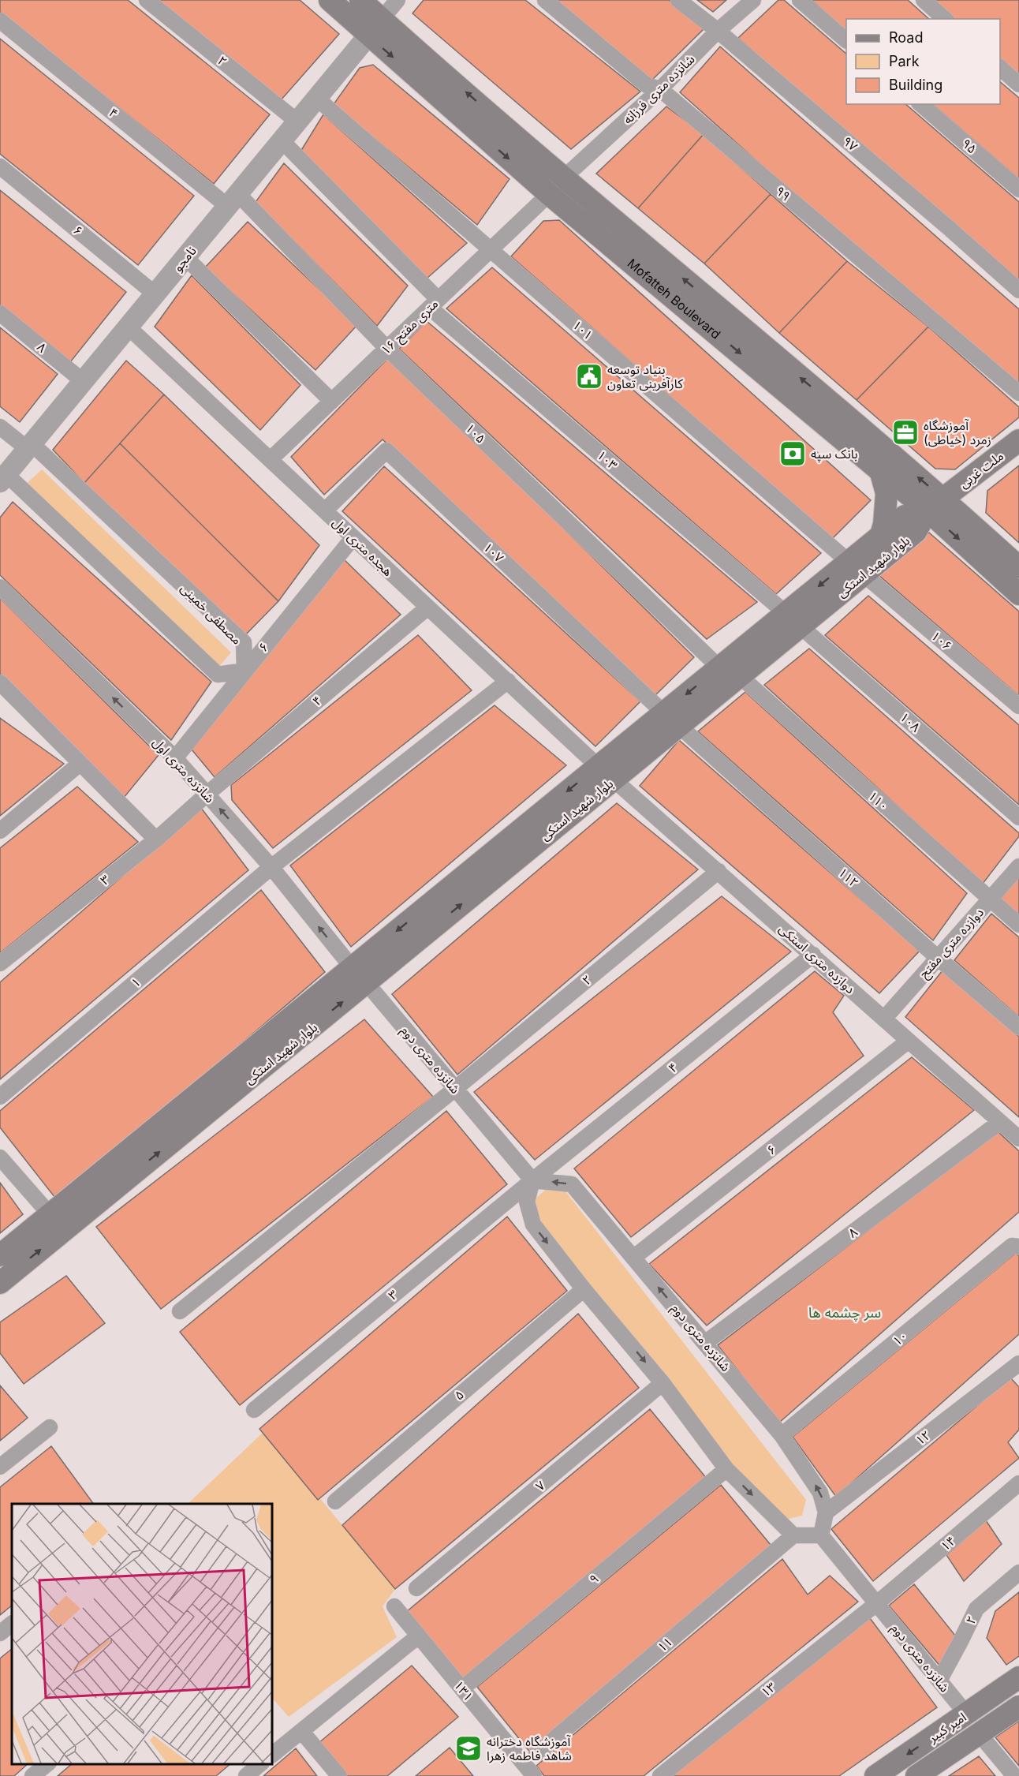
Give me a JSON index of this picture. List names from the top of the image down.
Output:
{
  "streets": {
    "main road": [
      "Mofatteh Boulevard",
      "ملت غربی",
      "بلوار شهید استکی",
      "امیر کبیر"
    ],
    "street": [
      "۲",
      "شانزده متری فرزانه",
      "۴",
      "۹۷",
      "۹۵",
      "۹۹",
      "۶",
      "نامجو",
      "۱۶ متری مفتح",
      "۱۰۱",
      "۸",
      "۱۰۵",
      "۱۰۳",
      "هجده متری اول",
      "۱۰۷",
      "مصطفی خمینی",
      "۱۰۶",
      "۱۰۸",
      "شانزده متری اول",
      "۱۱۰",
      "۱۱۲",
      "۳",
      "دوازده متری مفتح",
      "دوازده متری استکی",
      "۱",
      "شانزده متری دوم",
      "۱۰",
      "۵",
      "۱۲",
      "۷",
      "۱۴",
      "۹",
      "۱۱",
      "۱۳",
      "۱۳۱"
    ]
  },
  "crossings": [
    ["۲", "نامجو"],
    ["۲", "دوازده متری استکی"],
    ["۲", "شانزده متری دوم"],
    ["شانزده متری فرزانه", "۹۷"],
    ["شانزده متری فرزانه", "۹۹"],
    ["شانزده متری فرزانه", "Mofatteh Boulevard"],
    ["۴", "نامجو"],
    ["۴", "۱۰۵"],
    ["۴", "هجده متری اول"],
    ["۴", "شانزده متری اول"],
    ["۴", "۳"],
    ["۴", "دوازده متری استکی"],
    ["۴", "شانزده متری دوم"],
    ["۶", "نامجو"],
    ["۶", "هجده متری اول"],
    ["۶", "مصطفی خمینی"],
    ["۶", "شانزده متری اول"],
    ["۶", "دوازده متری استکی"],
    ["۶", "شانزده متری دوم"],
    ["نامجو", "Mofatteh Boulevard"],
    ["نامجو", "۱۰۱"],
    ["نامجو", "۸"],
    ["نامجو", "۱۰۵"],
    ["نامجو", "۱۰۳"],
    ["نامجو", "هجده متری اول"],
    ["نامجو", "مصطفی خمینی"],
    ["Mofatteh Boulevard", "۱۶ متری مفتح"],
    ["Mofatteh Boulevard", "ملت غربی"],
    ["Mofatteh Boulevard", "بلوار شهید استکی"],
    ["۱۶ متری مفتح", "۱۰۱"],
    ["۱۶ متری مفتح", "۱۰۵"],
    ["۱۶ متری مفتح", "۱۰۳"],
    ["۱۶ متری مفتح", "هجده متری اول"],
    ["۱۰۱", "بلوار شهید استکی"],
    ["۱۰۱", "۱۰۶"],
    ["۸", "دوازده متری استکی"],
    ["۸", "شانزده متری دوم"],
    ["۱۰۵", "بلوار شهید استکی"],
    ["۱۰۳", "بلوار شهید استکی"],
    ["۱۰۳", "۱۰۸"],
    ["ملت غربی", "بلوار شهید استکی"],
    ["هجده متری اول", "۱۰۷"],
    ["هجده متری اول", "بلوار شهید استکی"],
    ["هجده متری اول", "دوازده متری استکی"],
    ["۱۰۷", "بلوار شهید استکی"],
    ["۱۰۷", "۱۱۲"],
    ["بلوار شهید استکی", "۱۰۶"],
    ["بلوار شهید استکی", "۱۰۸"],
    ["بلوار شهید استکی", "شانزده متری اول"],
    ["بلوار شهید استکی", "۱۱۰"],
    ["بلوار شهید استکی", "۱۱۲"],
    ["بلوار شهید استکی", "دوازده متری استکی"],
    ["بلوار شهید استکی", "شانزده متری دوم"],
    ["شانزده متری اول", "۳"],
    ["شانزده متری اول", "۱"],
    ["شانزده متری اول", "شانزده متری دوم"],
    ["۱۱۰", "دوازده متری مفتح"],
    ["۱۱۲", "دوازده متری مفتح"],
    ["۳", "شانزده متری دوم"],
    ["دوازده متری مفتح", "دوازده متری استکی"],
    ["شانزده متری دوم", "۱۰"],
    ["شانزده متری دوم", "۱۲"],
    ["شانزده متری دوم", "۱۴"],
    ["شانزده متری دوم", "۱۳"],
    ["شانزده متری دوم", "امیر کبیر"],
    ["۱۴", "۱۳"],
    ["۹", "۱۳۱"]
  ],
  "districts": ["سر چشمه ها"],
  "places": {
    "public building": ["بنیاد توسعه کارآفرینی تعاون"],
    "office": ["آموزشگاه زمرد (خیاطی)"],
    "bank": ["بانک سپه"],
    "school or university": ["آموزشگاه دخترانه شاهد فاطمه زهرا"]
  },
  "legend": ["Road", "Park", "Building"]
}
